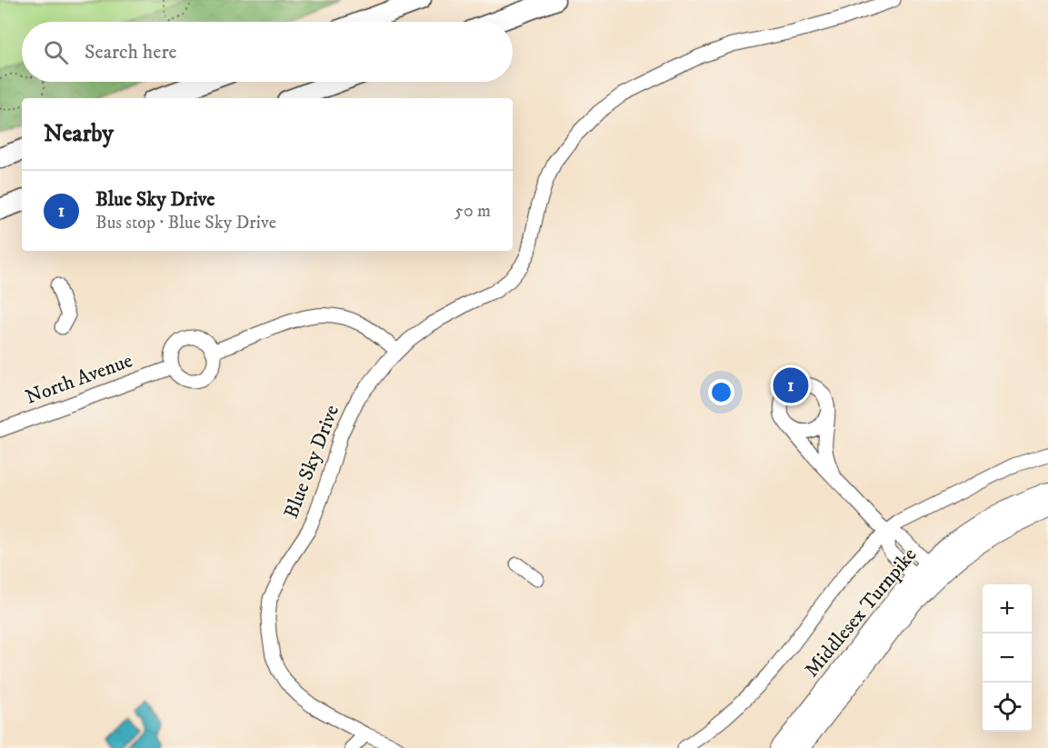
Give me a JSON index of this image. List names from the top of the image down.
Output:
{
  "streets": {
    "main road": ["Middlesex Turnpike"],
    "street": ["North Avenue", "Blue Sky Drive"]
  },
  "page": {
    "search": "Search here",
    "heading": "Nearby",
    "list": [
      {
        "mark": "1",
        "name": "Blue Sky Drive",
        "note": "Bus stop · Blue Sky Drive",
        "value": "50 m"
      }
    ],
    "pins": "1",
    "map_buttons": ["+", "−"]
  }
}
